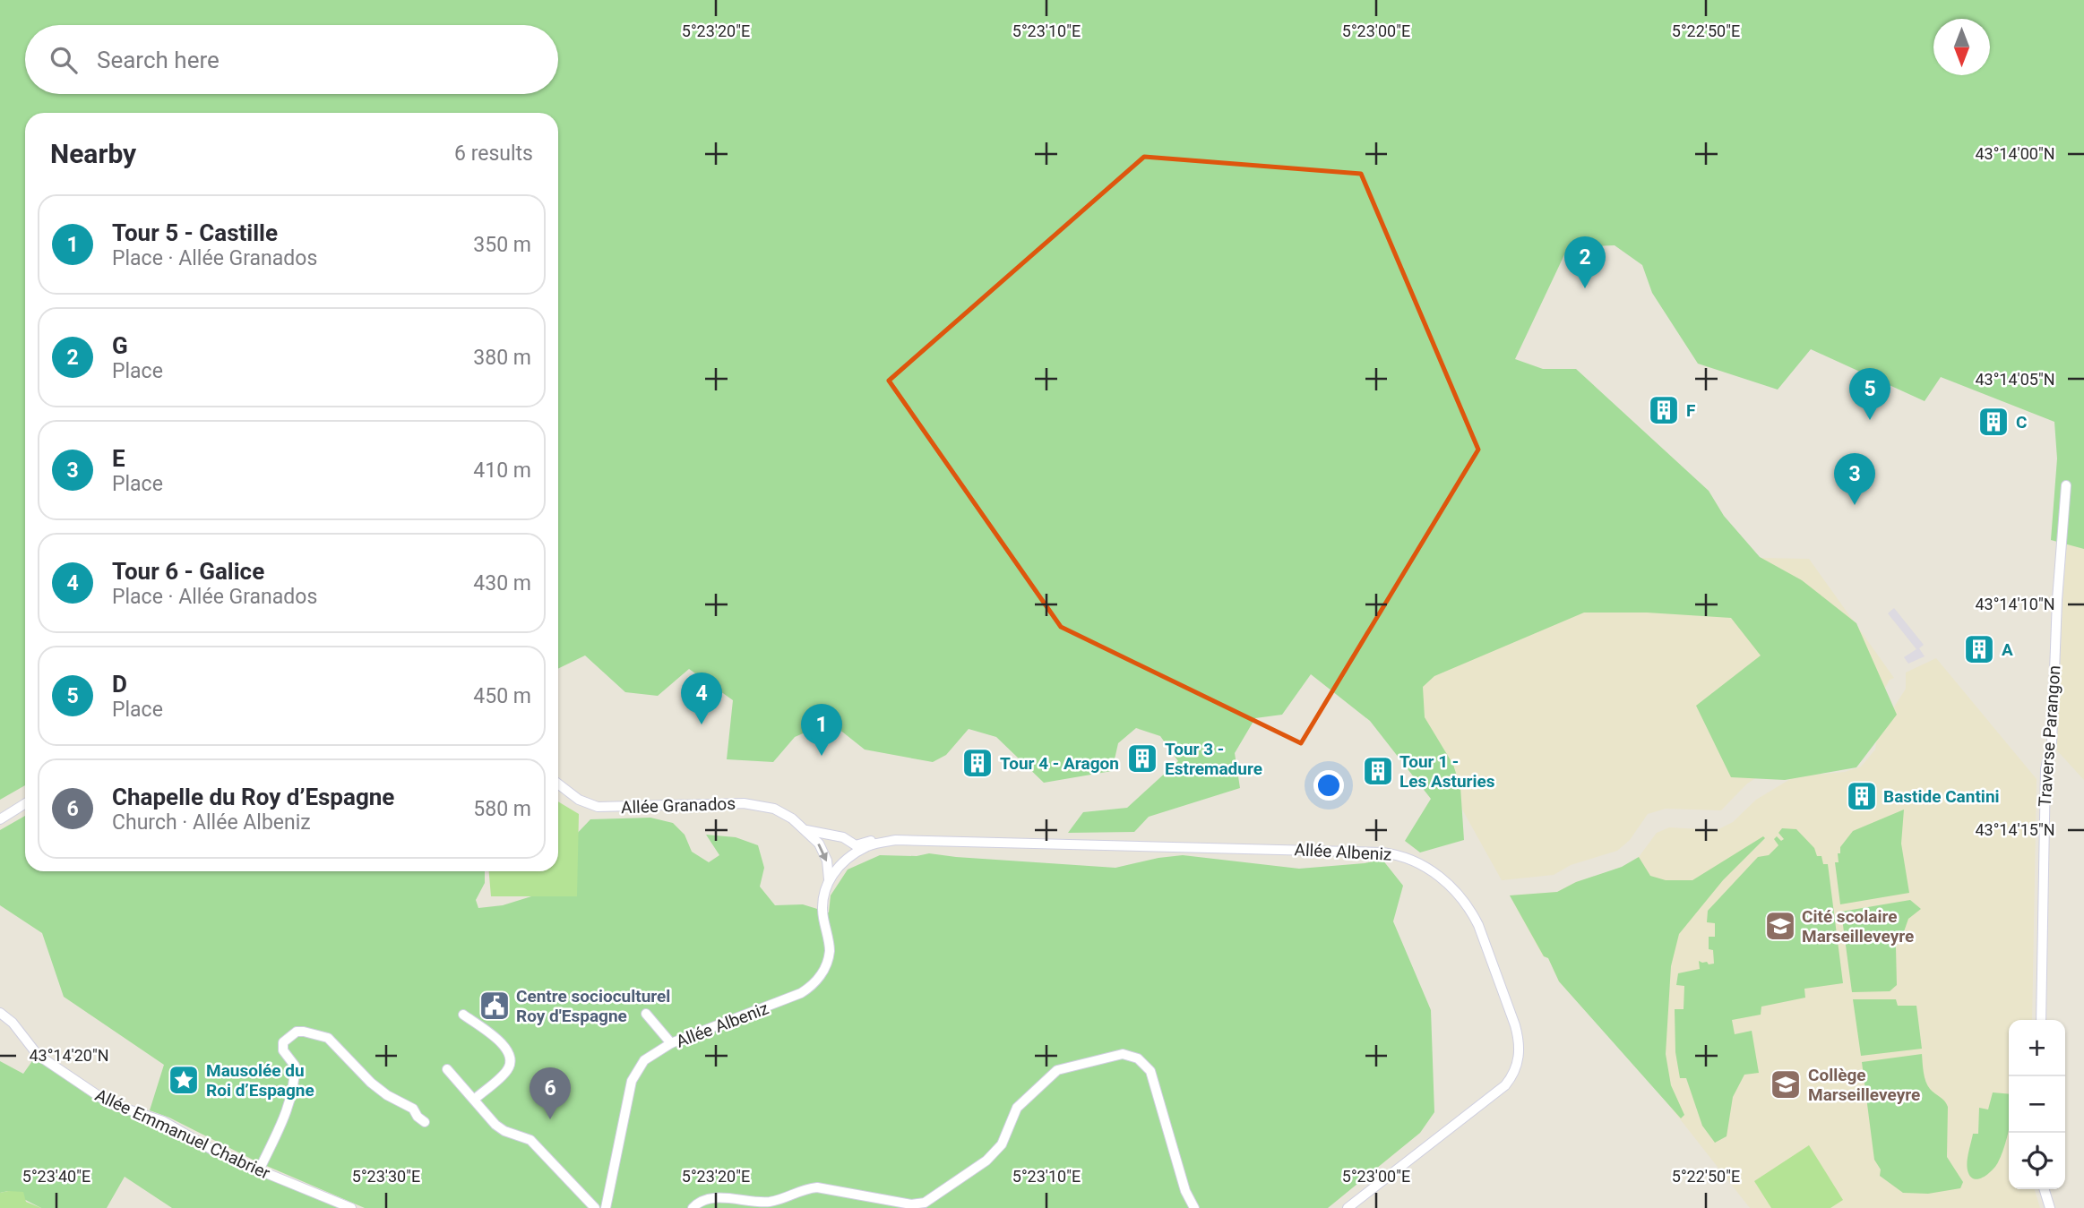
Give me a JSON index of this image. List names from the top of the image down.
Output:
{
  "streets": {
    "street": [
      "Traverse Parangon",
      "Allée Granados",
      "Allée Albeniz",
      "Allée Emmanuel Chabrier"
    ]
  },
  "crossings": [
    ["Allée Granados", "Allée Albeniz"]
  ],
  "places": {
    "building": [
      "F",
      "C",
      "A",
      "Tour 3 - Estremadure",
      "Tour 4 - Aragon",
      "Tour 1 - Les Asturies",
      "Bastide Cantini"
    ],
    "school or university": ["Cité scolaire Marseilleveyre", "Collège Marseilleveyre"],
    "public building": ["Centre socioculturel Roy d'Espagne"],
    "place": ["Mausolée du Roi d’Espagne"]
  },
  "north": "bottom",
  "page": {
    "search": "Search here",
    "heading": ["Nearby", "6 results"],
    "list": [
      {
        "mark": "1",
        "name": "Tour 5 - Castille",
        "note": "Place · Allée Granados",
        "value": "350 m"
      },
      {
        "mark": "2",
        "name": "G",
        "note": "Place",
        "value": "380 m"
      },
      {
        "mark": "3",
        "name": "E",
        "note": "Place",
        "value": "410 m"
      },
      {
        "mark": "4",
        "name": "Tour 6 - Galice",
        "note": "Place · Allée Granados",
        "value": "430 m"
      },
      {
        "mark": "5",
        "name": "D",
        "note": "Place",
        "value": "450 m"
      },
      {
        "mark": "6",
        "name": "Chapelle du Roy d’Espagne",
        "note": "Church · Allée Albeniz",
        "value": "580 m"
      }
    ],
    "pins": [
      "2",
      "5",
      "3",
      "4",
      "1",
      "6"
    ],
    "map_buttons": ["+", "−"]
  },
  "coordinates": [
    "5°23'20\"E",
    "5°23'10\"E",
    "5°23'00\"E",
    "5°22'50\"E",
    "43°14'00\"N",
    "43°14'05\"N",
    "43°14'10\"N",
    "43°14'15\"N",
    "43°14'20\"N",
    "5°23'40\"E",
    "5°23'30\"E"
  ]
}
